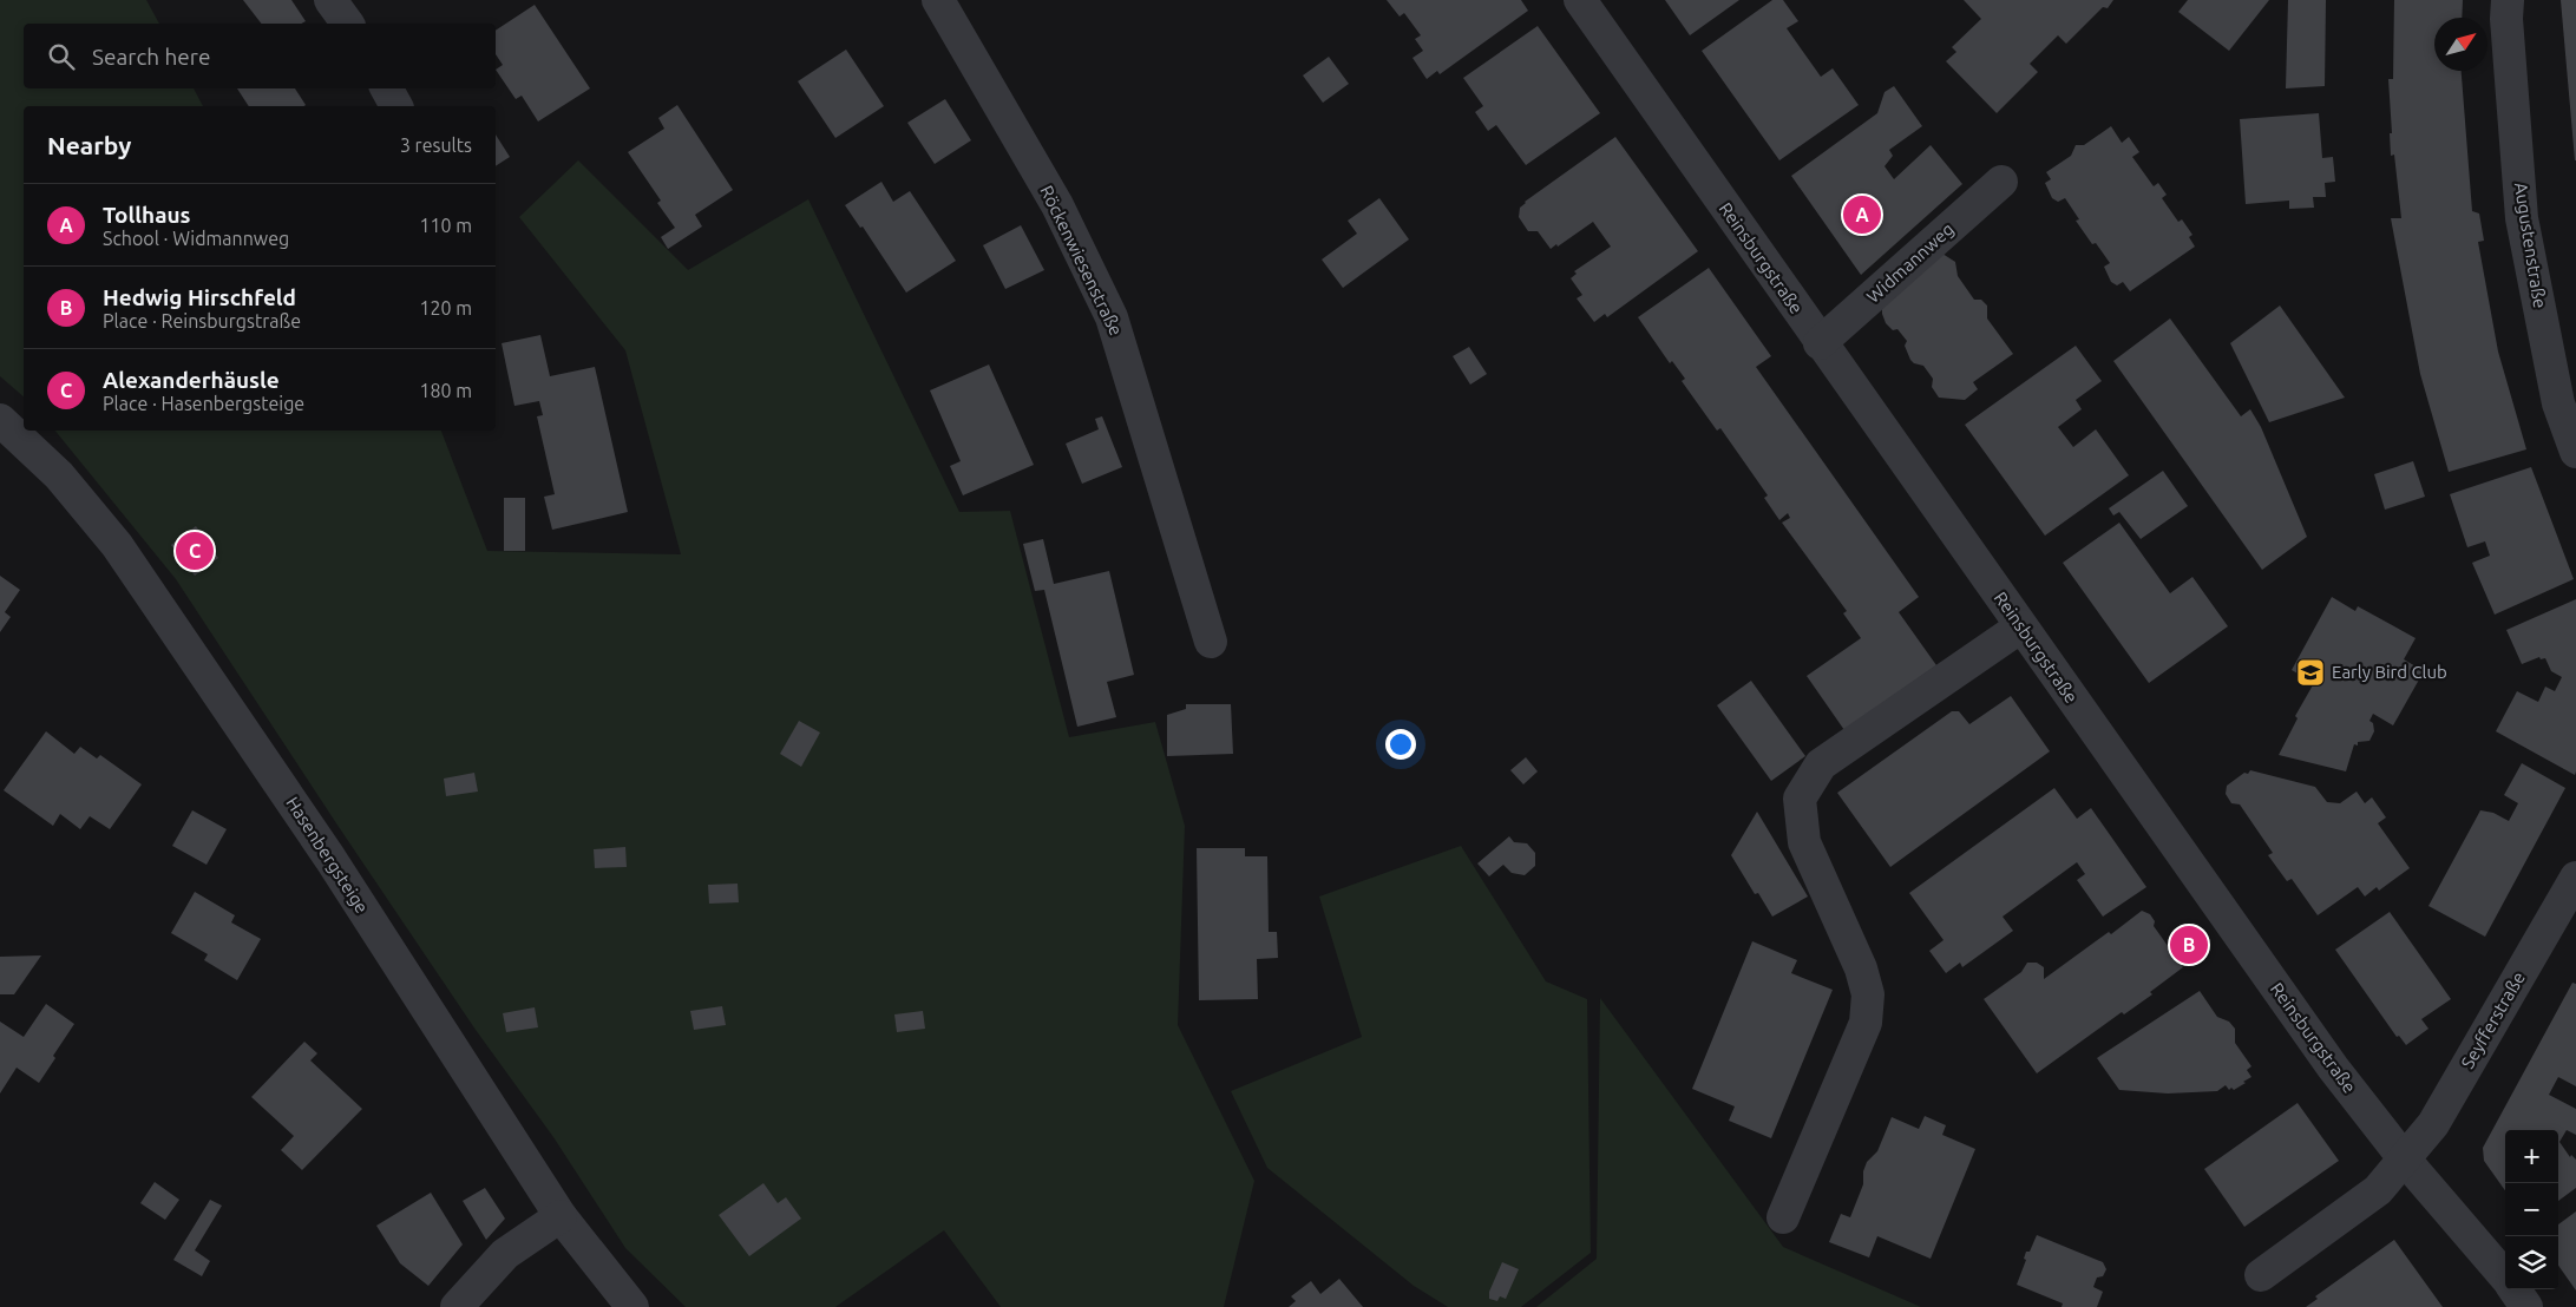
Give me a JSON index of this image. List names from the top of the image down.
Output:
{
  "streets": {
    "street": [
      "Augustenstraße",
      "Reinsburgstraße",
      "Röckenwiesenstraße",
      "Widmannweg",
      "Hasenbergsteige",
      "Seyfferstraße"
    ]
  },
  "crossings": [
    ["Reinsburgstraße", "Widmannweg"],
    ["Reinsburgstraße", "Seyfferstraße"]
  ],
  "places": {
    "school or university": ["Early Bird Club"]
  },
  "north": "top right",
  "page": {
    "search": "Search here",
    "heading": ["Nearby", "3 results"],
    "list": [
      {
        "mark": "A",
        "name": "Tollhaus",
        "note": "School · Widmannweg",
        "value": "110 m"
      },
      {
        "mark": "B",
        "name": "Hedwig Hirschfeld",
        "note": "Place · Reinsburgstraße",
        "value": "120 m"
      },
      {
        "mark": "C",
        "name": "Alexanderhäusle",
        "note": "Place · Hasenbergsteige",
        "value": "180 m"
      }
    ],
    "pins": ["A", "C", "B"],
    "map_buttons": ["+", "−"]
  }
}
